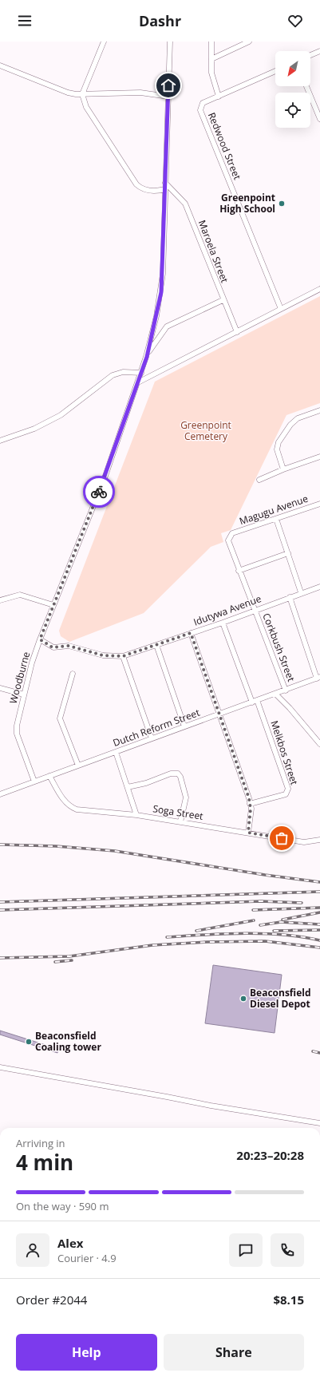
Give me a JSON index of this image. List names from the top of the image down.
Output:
{
  "streets": {
    "street": [
      "Redwood Street",
      "Maroela Street",
      "Magugu Avenue",
      "Idutywa Avenue",
      "Corkbush Street",
      "Woodburne",
      "Dutch Reform Street",
      "Melkbos Street",
      "Soga Street"
    ]
  },
  "crossings": [
    ["Maroela Street", "Woodburne"],
    ["Magugu Avenue", "Corkbush Street"],
    ["Idutywa Avenue", "Corkbush Street"],
    ["Corkbush Street", "Dutch Reform Street"],
    ["Woodburne", "Dutch Reform Street"],
    ["Dutch Reform Street", "Melkbos Street"],
    ["Dutch Reform Street", "Soga Street"]
  ],
  "parks": ["Greenpoint Cemetery"],
  "places": ["Greenpoint High School", "Beaconsfield Diesel Depot", "Beaconsfield Coaling tower"],
  "north": "bottom left",
  "page": {
    "header": "Dashr",
    "heading": ["4 min", "Arriving in", "20:23–20:28"],
    "panel": [
      "Alex",
      "Courier · 4.9",
      "Order #2044",
      "$8.15"
    ],
    "bar": "On the way · 590 m",
    "buttons": ["Help", "Share"]
  }
}
